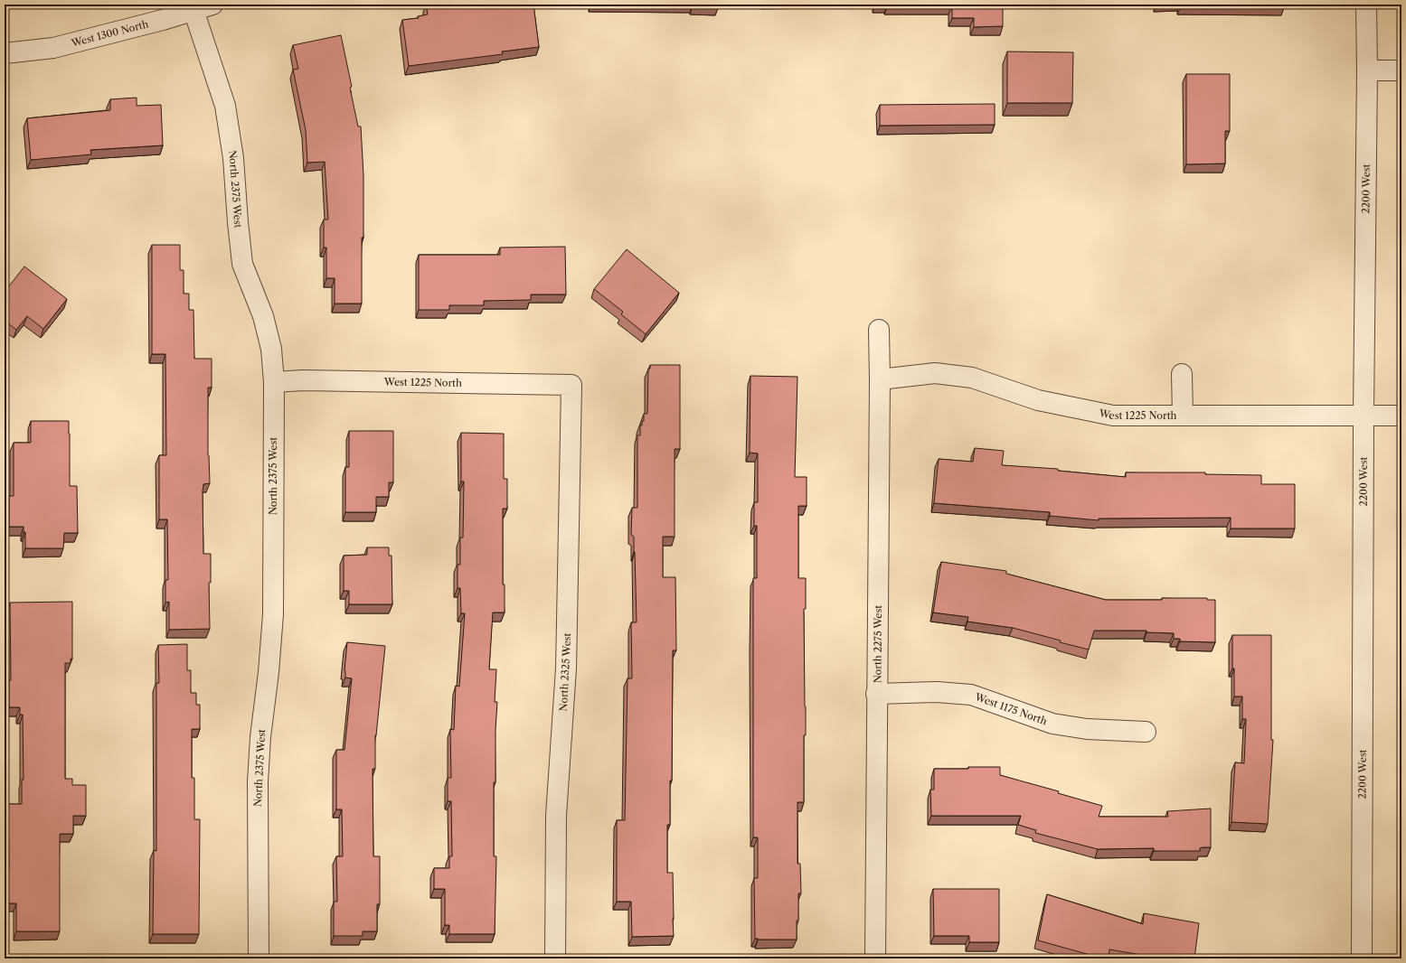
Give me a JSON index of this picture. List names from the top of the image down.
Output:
{
  "streets": {
    "street": [
      "West 1300 North",
      "North 2375 West",
      "2200 West",
      "West 1225 North",
      "North 2275 West",
      "North 2325 West",
      "West 1175 North"
    ]
  },
  "crossings": [
    ["West 1300 North", "North 2375 West"],
    ["North 2375 West", "West 1225 North"],
    ["2200 West", "West 1225 North"],
    ["West 1225 North", "North 2275 West"],
    ["West 1225 North", "North 2325 West"],
    ["North 2275 West", "West 1175 North"]
  ]
}
